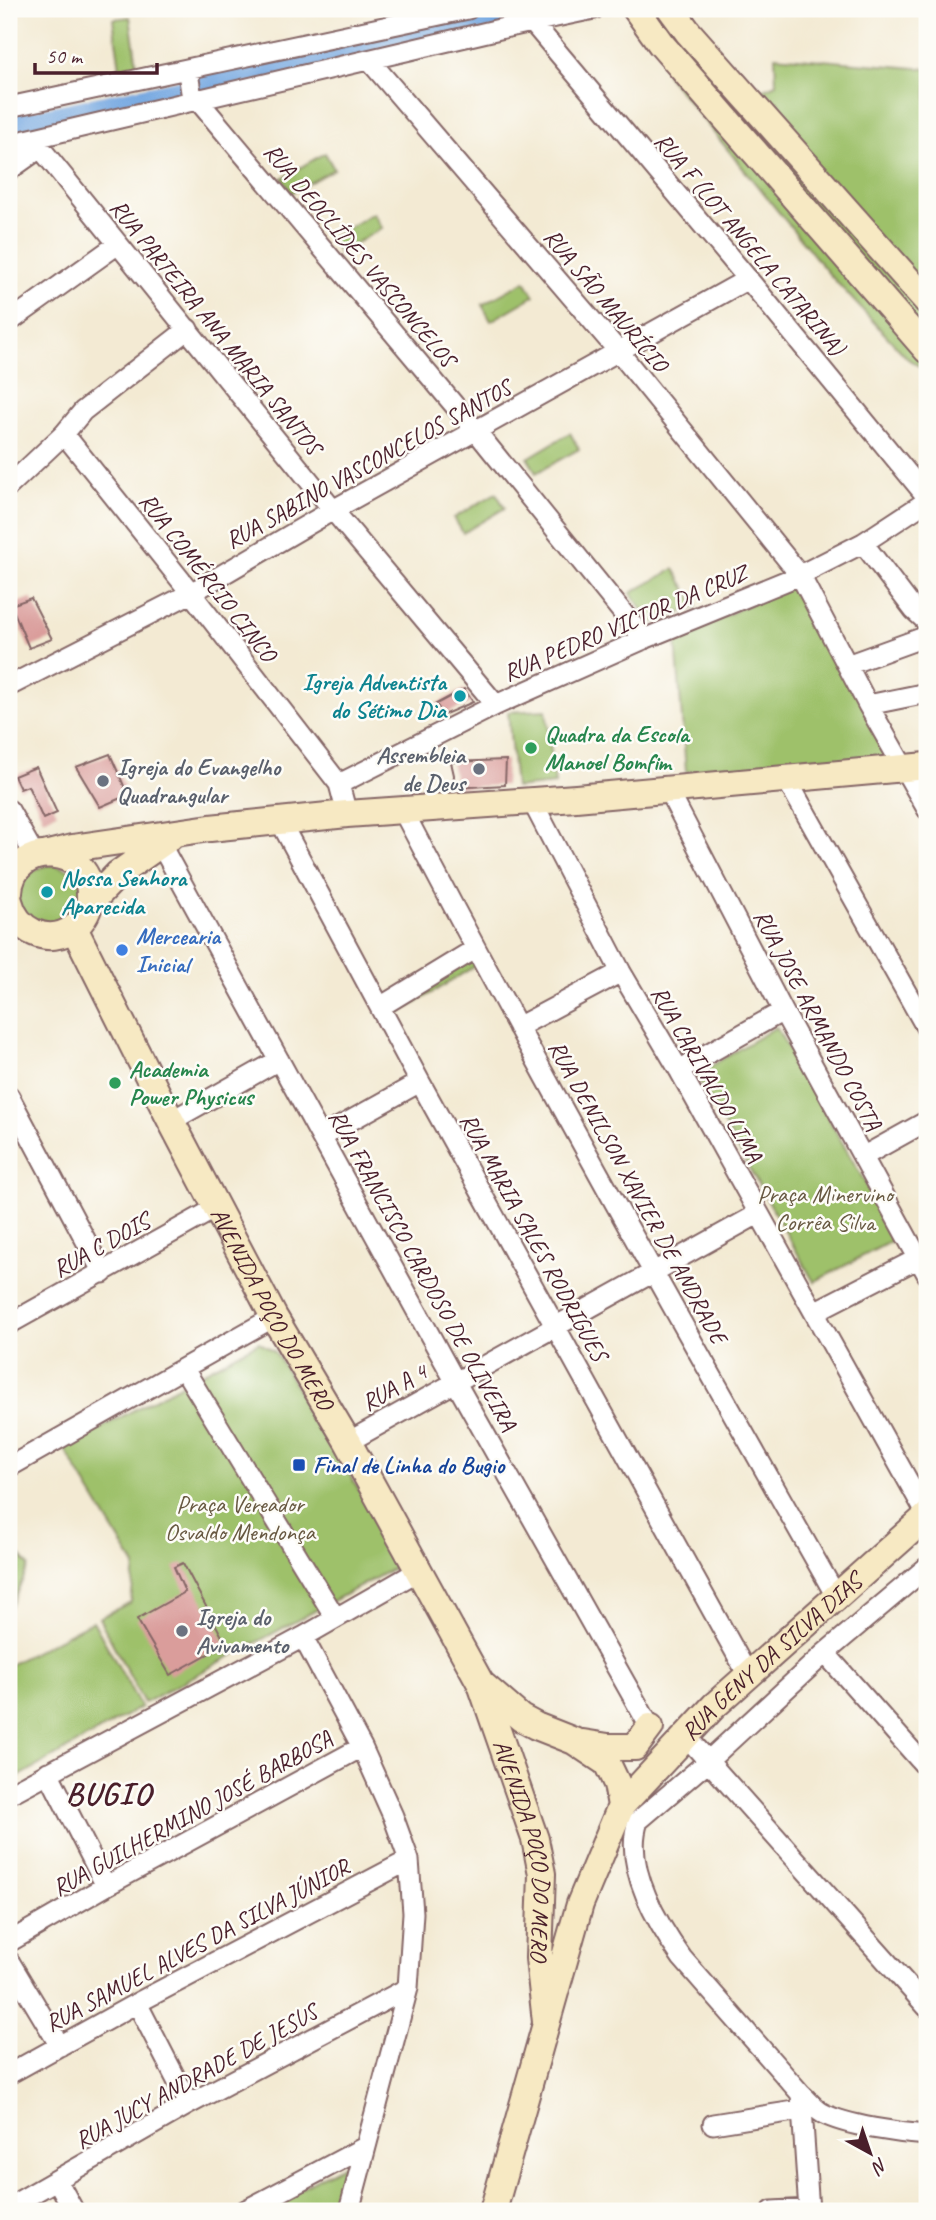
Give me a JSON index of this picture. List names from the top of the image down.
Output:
{
  "streets": {
    "main road": ["AVENIDA POÇO DO MERO", "RUA GENY DA SILVA DIAS"],
    "street": [
      "RUA F (LOT ANGELA CATARINA)",
      "RUA DEOCLÍDES VASCONCELOS",
      "RUA SÃO MAURÍCIO",
      "RUA PARTEIRA ANA MARIA SANTOS",
      "RUA SABINO VASCONCELOS SANTOS",
      "RUA COMÉRCIO CINCO",
      "RUA PEDRO VICTOR DA CRUZ",
      "RUA JOSE ARMANDO COSTA",
      "RUA CARIVALDO LIMA",
      "RUA DENILSON XAVIER DE ANDRADE",
      "RUA MARIA SALES RODRIGUES",
      "RUA C DOIS",
      "RUA FRANCISCO CARDOSO DE OLIVEIRA",
      "RUA A 4",
      "RUA GUILHERMINO JOSÉ BARBOSA",
      "RUA SAMUEL ALVES DA SILVA JÚNIOR",
      "RUA JUCY ANDRADE DE JESUS"
    ]
  },
  "crossings": [
    ["RUA F (LOT ANGELA CATARINA)", "RUA SABINO VASCONCELOS SANTOS"],
    ["RUA F (LOT ANGELA CATARINA)", "RUA PEDRO VICTOR DA CRUZ"],
    ["RUA DEOCLÍDES VASCONCELOS", "RUA SABINO VASCONCELOS SANTOS"],
    ["RUA DEOCLÍDES VASCONCELOS", "RUA PEDRO VICTOR DA CRUZ"],
    ["RUA SÃO MAURÍCIO", "RUA SABINO VASCONCELOS SANTOS"],
    ["RUA SÃO MAURÍCIO", "RUA PEDRO VICTOR DA CRUZ"],
    ["RUA PARTEIRA ANA MARIA SANTOS", "RUA SABINO VASCONCELOS SANTOS"],
    ["RUA PARTEIRA ANA MARIA SANTOS", "RUA PEDRO VICTOR DA CRUZ"],
    ["RUA SABINO VASCONCELOS SANTOS", "RUA COMÉRCIO CINCO"],
    ["RUA COMÉRCIO CINCO", "RUA PEDRO VICTOR DA CRUZ"],
    ["RUA CARIVALDO LIMA", "RUA A 4"],
    ["RUA CARIVALDO LIMA", "RUA GENY DA SILVA DIAS"],
    ["RUA DENILSON XAVIER DE ANDRADE", "RUA A 4"],
    ["RUA DENILSON XAVIER DE ANDRADE", "RUA GENY DA SILVA DIAS"],
    ["RUA MARIA SALES RODRIGUES", "RUA A 4"],
    ["RUA MARIA SALES RODRIGUES", "RUA GENY DA SILVA DIAS"],
    ["RUA C DOIS", "AVENIDA POÇO DO MERO"],
    ["RUA FRANCISCO CARDOSO DE OLIVEIRA", "RUA A 4"],
    ["RUA FRANCISCO CARDOSO DE OLIVEIRA", "RUA GENY DA SILVA DIAS"],
    ["AVENIDA POÇO DO MERO", "RUA A 4"],
    ["AVENIDA POÇO DO MERO", "RUA GENY DA SILVA DIAS"]
  ],
  "districts": ["BUGIO"],
  "parks": ["Praça Minervino Corrêa Silva", "Praça Vereador Osvaldo Mendonça"],
  "places": {
    "other": [
      "Igreja Adventista do Sétimo Dia",
      "Quadra da Escola Manoel Bomfim",
      "Assembleia de Deus",
      "Igreja do Evangelho Quadrangular",
      "Nossa Senhora Aparecida",
      "Mercearia Inicial",
      "Academia Power Physicus",
      "Igreja do Avivamento"
    ],
    "transit": ["Final de Linha do Bugio"]
  },
  "scale_bar": "50 m",
  "north": "bottom right"
}
